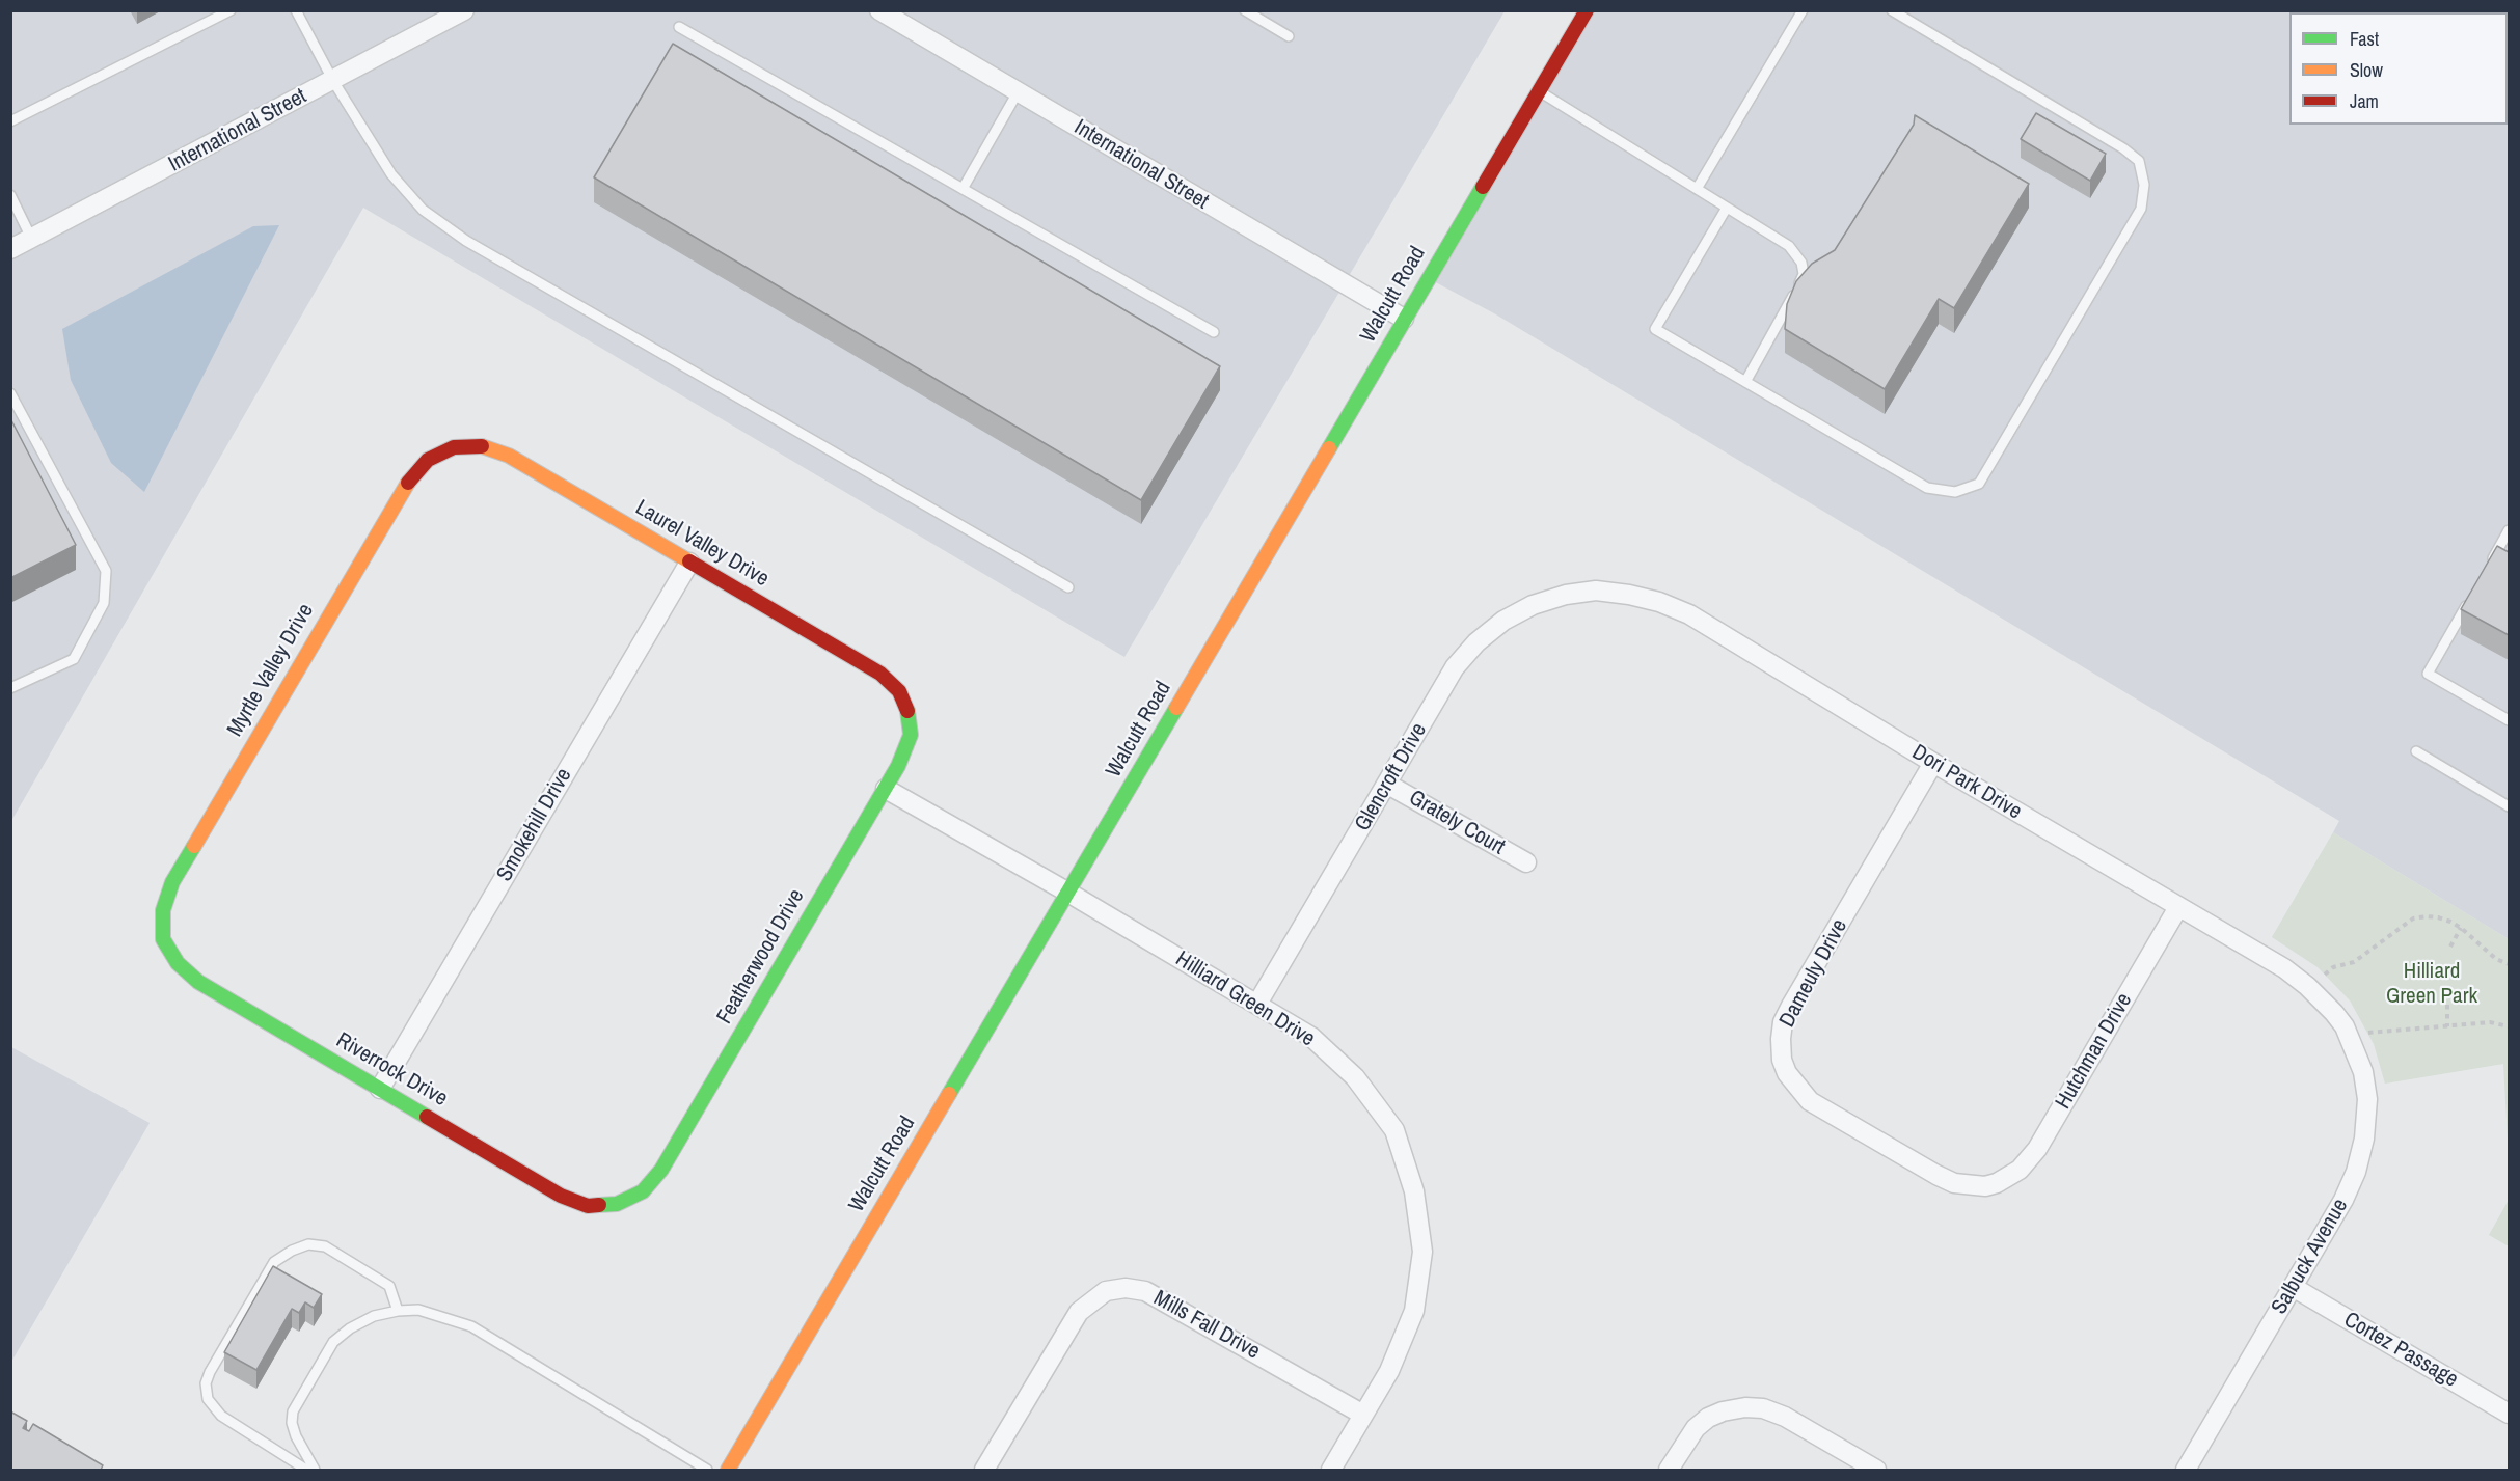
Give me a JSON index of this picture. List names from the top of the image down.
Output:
{
  "streets": {
    "street": [
      "International Street",
      "Walcutt Road",
      "Laurel Valley Drive",
      "Myrtle Valley Drive",
      "Glencroft Drive",
      "Dori Park Drive",
      "Grately Court",
      "Smokehill Drive",
      "Featherwood Drive",
      "Dameuly Drive",
      "Hilliard Green Drive",
      "Hutchman Drive",
      "Riverrock Drive",
      "Salbuck Avenue",
      "Mills Fall Drive",
      "Cortez Passage"
    ]
  },
  "crossings": [
    ["International Street", "Walcutt Road"],
    ["Walcutt Road", "Hilliard Green Drive"],
    ["Laurel Valley Drive", "Myrtle Valley Drive"],
    ["Laurel Valley Drive", "Smokehill Drive"],
    ["Laurel Valley Drive", "Featherwood Drive"],
    ["Myrtle Valley Drive", "Riverrock Drive"],
    ["Glencroft Drive", "Dori Park Drive"],
    ["Glencroft Drive", "Grately Court"],
    ["Glencroft Drive", "Hilliard Green Drive"],
    ["Dori Park Drive", "Dameuly Drive"],
    ["Dori Park Drive", "Hutchman Drive"],
    ["Dori Park Drive", "Salbuck Avenue"],
    ["Smokehill Drive", "Riverrock Drive"],
    ["Featherwood Drive", "Hilliard Green Drive"],
    ["Featherwood Drive", "Riverrock Drive"],
    ["Dameuly Drive", "Hutchman Drive"],
    ["Hilliard Green Drive", "Mills Fall Drive"],
    ["Salbuck Avenue", "Cortez Passage"]
  ],
  "parks": ["Hilliard Green Park"],
  "legend": ["Fast", "Slow", "Jam"]
}
